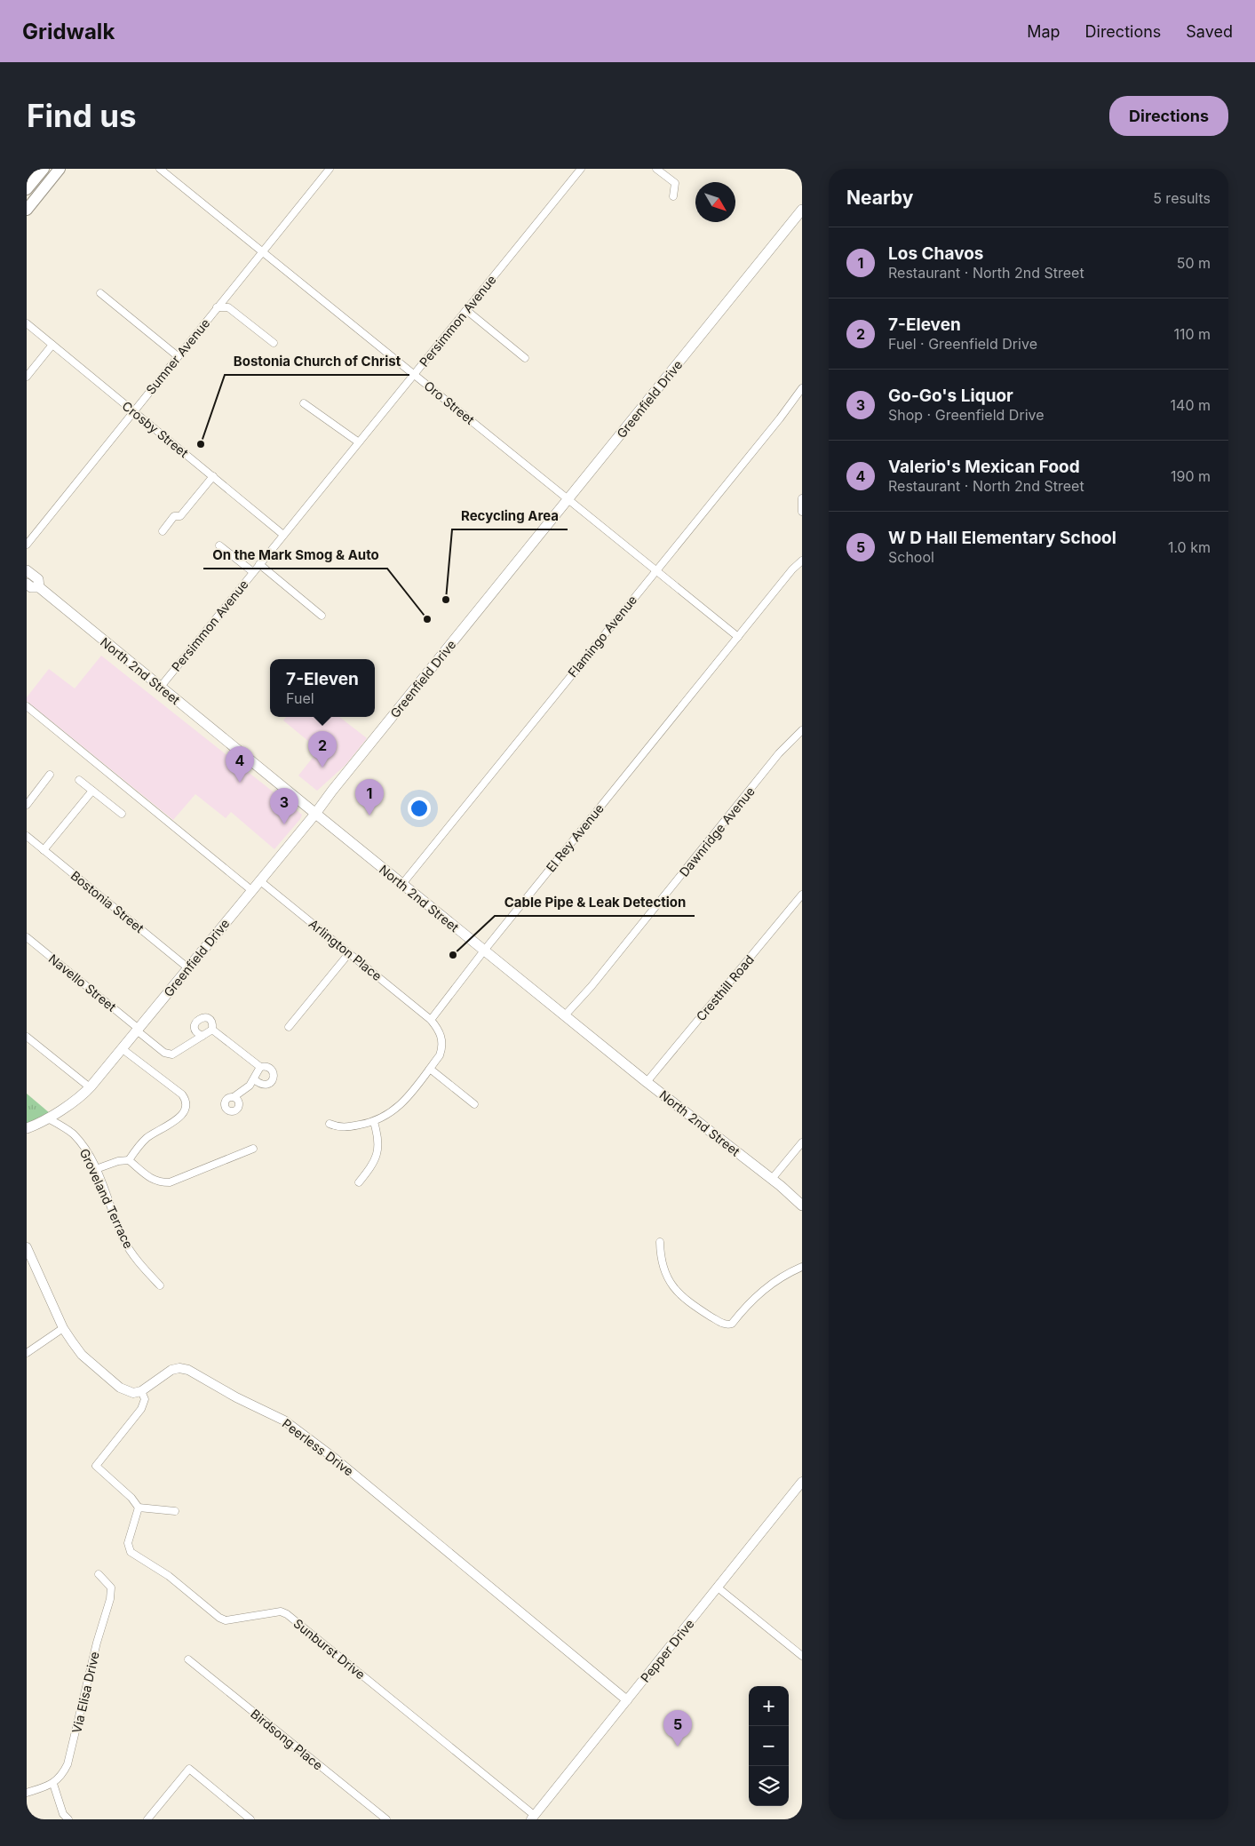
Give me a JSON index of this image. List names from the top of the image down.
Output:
{
  "streets": {
    "main road": ["Greenfield Drive", "North 2nd Street"],
    "street": [
      "Persimmon Avenue",
      "Sumner Avenue",
      "Oro Street",
      "Crosby Street",
      "Flamingo Avenue",
      "Dawnridge Avenue",
      "El Rey Avenue",
      "Bostonia Street",
      "Arlington Place",
      "Navello Street",
      "Cresthill Road",
      "Groveland Terrace",
      "Peerless Drive",
      "Sunburst Drive",
      "Pepper Drive",
      "Via Elisa Drive",
      "Birdsong Place"
    ]
  },
  "crossings": [
    ["Persimmon Avenue", "Oro Street"],
    ["Persimmon Avenue", "Crosby Street"],
    ["Persimmon Avenue", "North 2nd Street"],
    ["Sumner Avenue", "Oro Street"],
    ["Sumner Avenue", "Crosby Street"],
    ["Greenfield Drive", "Oro Street"],
    ["Greenfield Drive", "North 2nd Street"],
    ["Greenfield Drive", "Bostonia Street"],
    ["Greenfield Drive", "Arlington Place"],
    ["Greenfield Drive", "Navello Street"],
    ["Greenfield Drive", "Groveland Terrace"],
    ["Oro Street", "Flamingo Avenue"],
    ["Oro Street", "El Rey Avenue"],
    ["Flamingo Avenue", "North 2nd Street"],
    ["North 2nd Street", "Dawnridge Avenue"],
    ["North 2nd Street", "El Rey Avenue"],
    ["North 2nd Street", "Cresthill Road"],
    ["El Rey Avenue", "Arlington Place"],
    ["Peerless Drive", "Pepper Drive"],
    ["Sunburst Drive", "Pepper Drive"]
  ],
  "places": [
    "Bostonia Church of Christ",
    "Recycling Area",
    "On the Mark Smog & Auto",
    "Cable Pipe & Leak Detection"
  ],
  "north": "bottom right",
  "page": {
    "header": "Gridwalk",
    "nav": ["Map", "Directions", "Saved"],
    "buttons": "Directions",
    "title": "Find us",
    "heading": ["Nearby", "5 results"],
    "list": [
      {
        "mark": "1",
        "name": "Los Chavos",
        "note": "Restaurant · North 2nd Street",
        "value": "50 m"
      },
      {
        "mark": "2",
        "name": "7-Eleven",
        "note": "Fuel · Greenfield Drive",
        "value": "110 m"
      },
      {
        "mark": "3",
        "name": "Go-Go's Liquor",
        "note": "Shop · Greenfield Drive",
        "value": "140 m"
      },
      {
        "mark": "4",
        "name": "Valerio's Mexican Food",
        "note": "Restaurant · North 2nd Street",
        "value": "190 m"
      },
      {
        "mark": "5",
        "name": "W D Hall Elementary School",
        "note": "School",
        "value": "1.0 km"
      }
    ],
    "popup": ["7-Eleven", "Fuel"],
    "pins": [
      "2",
      "4",
      "1",
      "3",
      "5"
    ],
    "map_buttons": ["+", "−"]
  }
}
